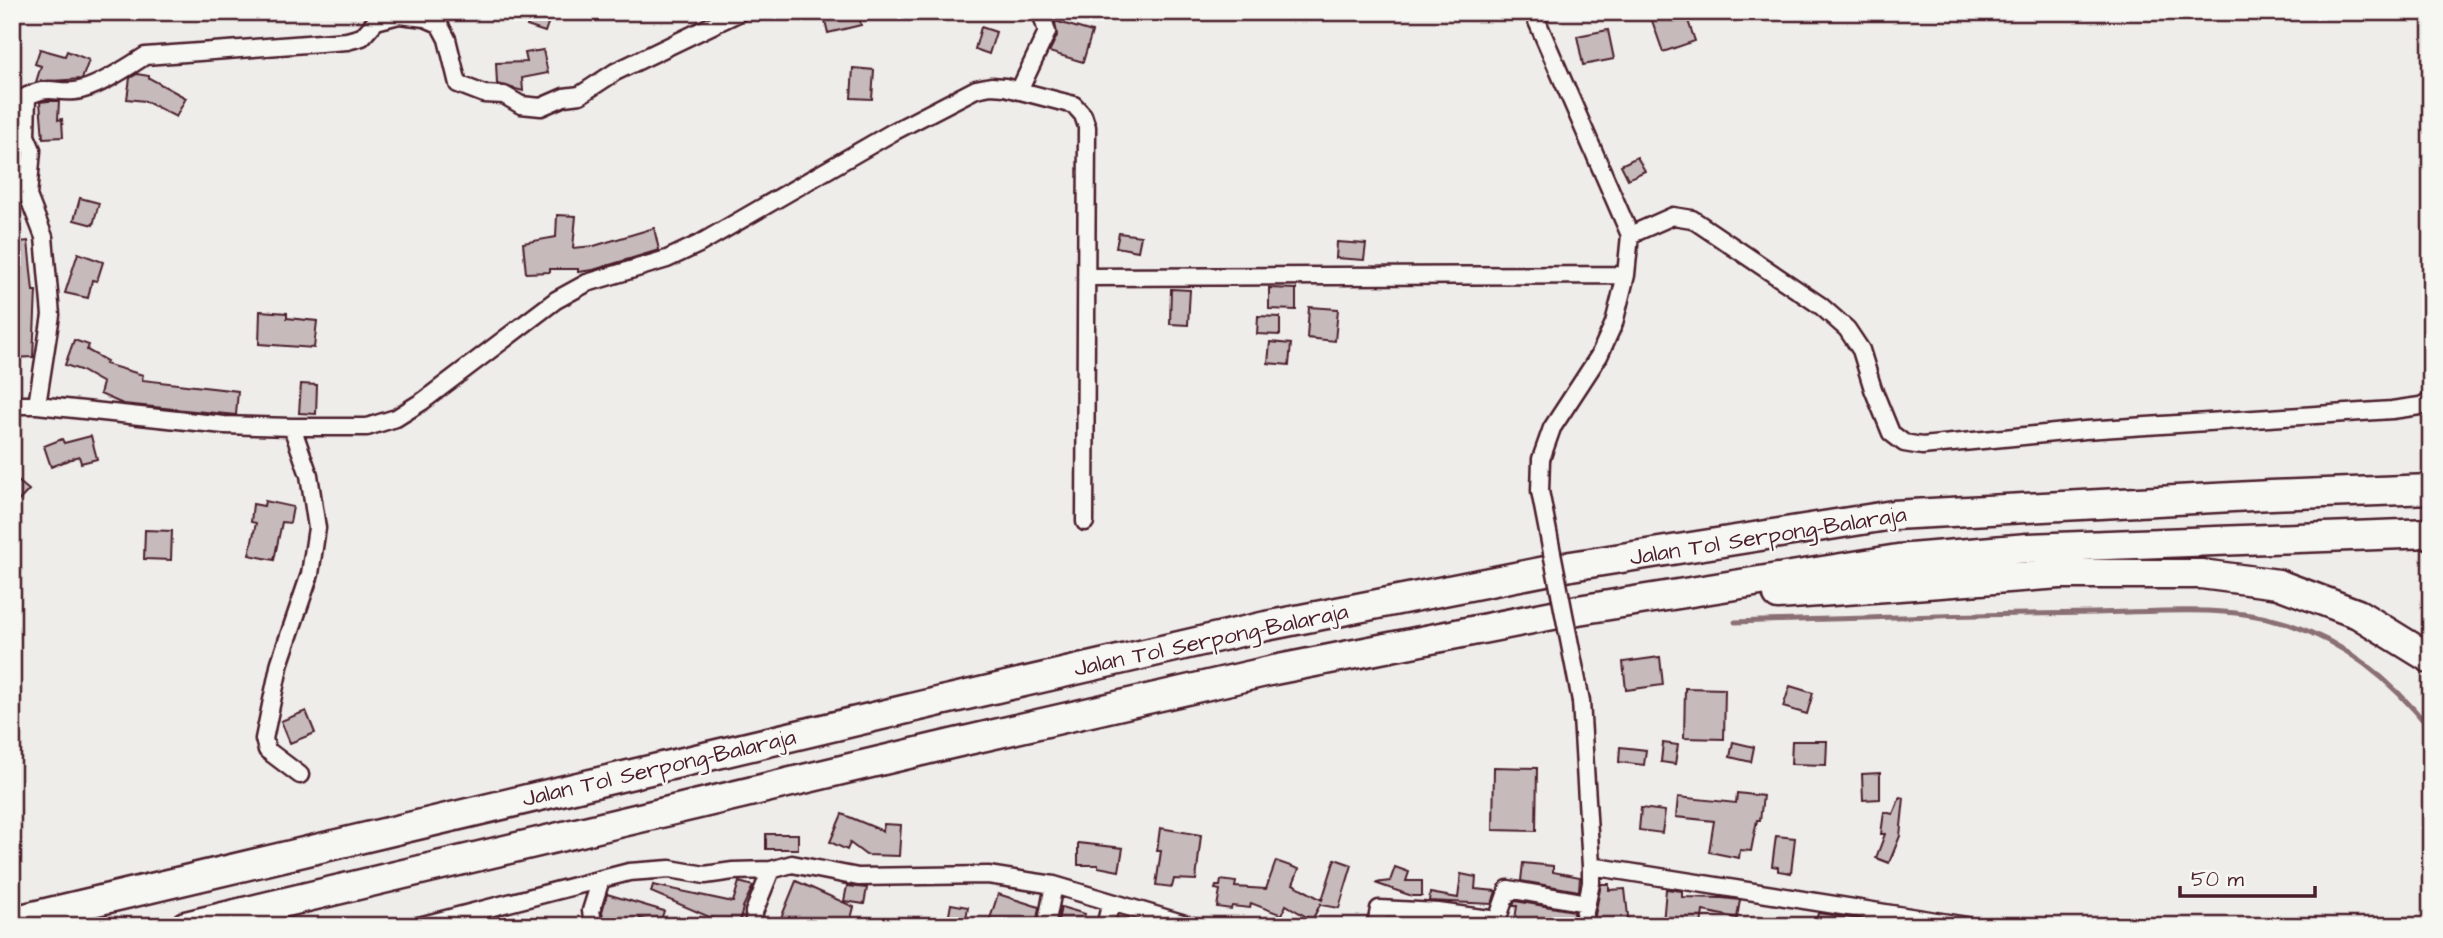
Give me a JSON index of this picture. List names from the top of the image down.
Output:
{
  "streets": {
    "highway": ["Jalan Tol Serpong–Balaraja"]
  },
  "scale_bar": "50 m"
}
